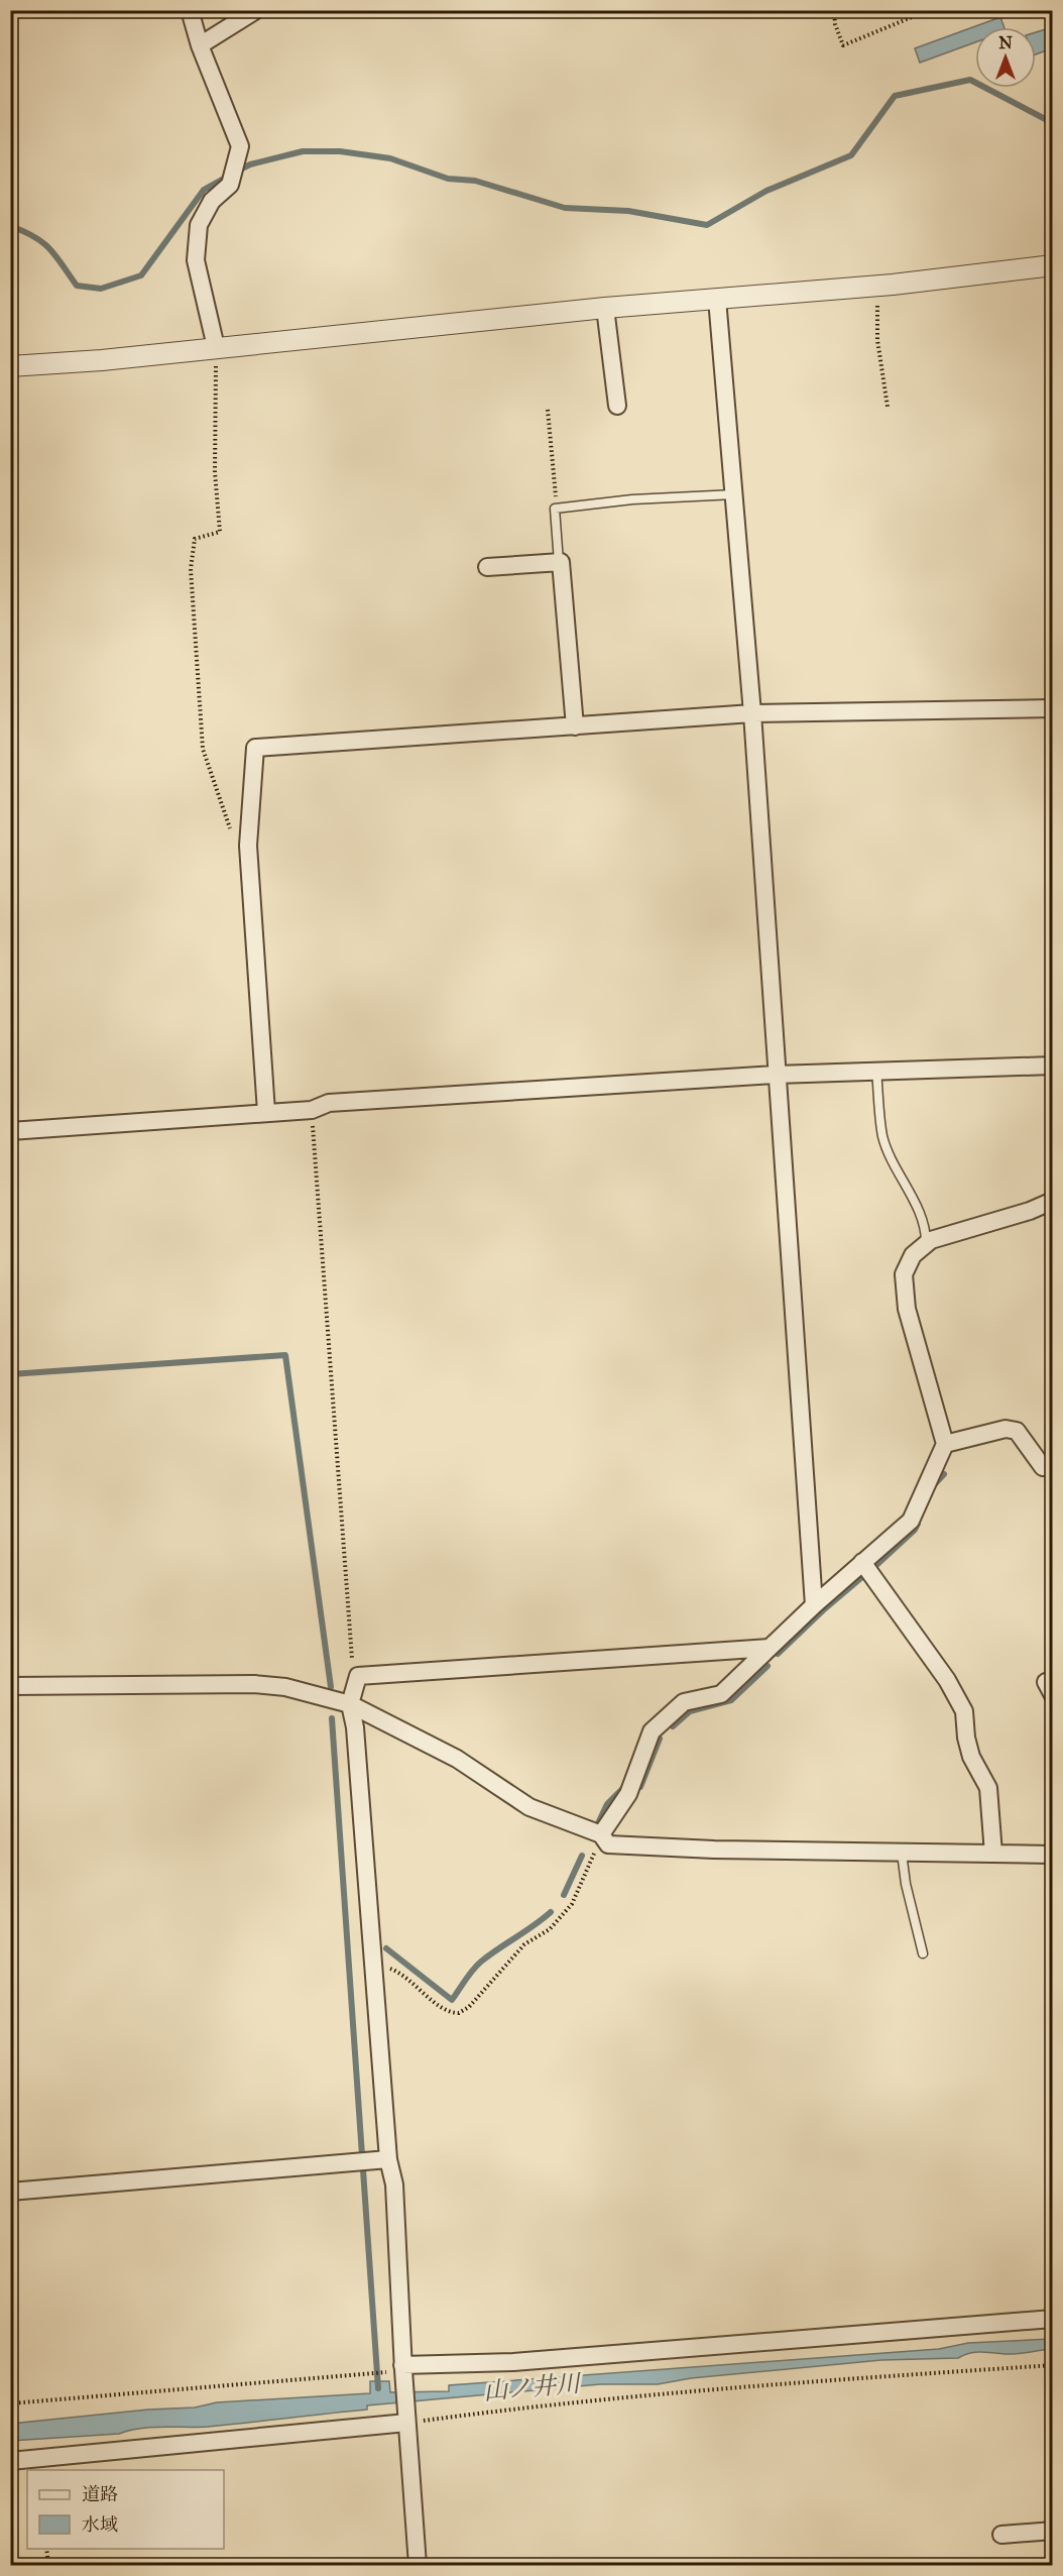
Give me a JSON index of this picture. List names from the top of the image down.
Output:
{
  "water": ["山ノ井川"],
  "legend": ["道路", "水域"],
  "north": "top"
}
